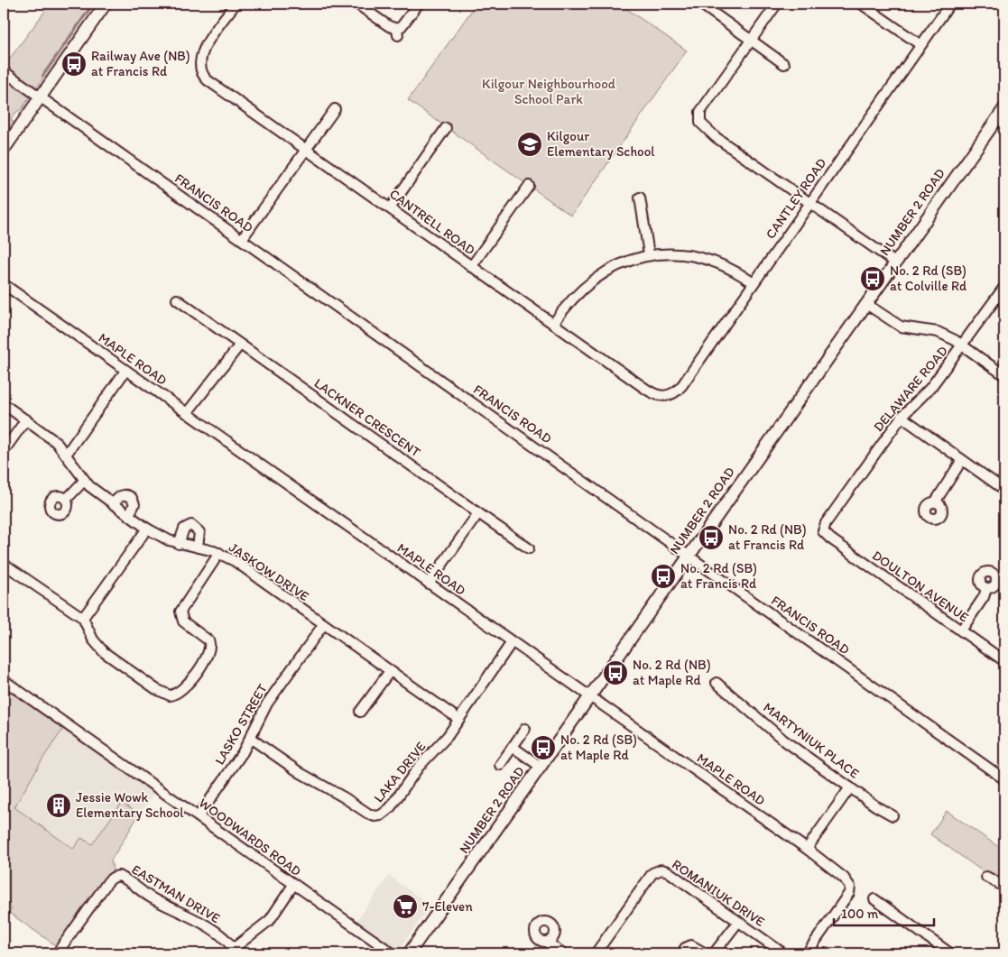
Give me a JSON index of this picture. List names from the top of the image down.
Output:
{
  "streets": {
    "main road": ["NUMBER 2 ROAD"],
    "street": [
      "CANTLEY ROAD",
      "FRANCIS ROAD",
      "CANTRELL ROAD",
      "MAPLE ROAD",
      "DELAWARE ROAD",
      "LACKNER CRESCENT",
      "JASKOW DRIVE",
      "DOULTON AVENUE",
      "LASKO STREET",
      "MARTYNIUK PLACE",
      "LAKA DRIVE",
      "WOODWARDS ROAD",
      "ROMANIUK DRIVE",
      "EASTMAN DRIVE"
    ]
  },
  "crossings": [
    ["CANTLEY ROAD", "CANTRELL ROAD"],
    ["FRANCIS ROAD", "NUMBER 2 ROAD"],
    ["NUMBER 2 ROAD", "MAPLE ROAD"],
    ["MAPLE ROAD", "LAKA DRIVE"],
    ["DELAWARE ROAD", "DOULTON AVENUE"],
    ["JASKOW DRIVE", "LASKO STREET"],
    ["JASKOW DRIVE", "LAKA DRIVE"],
    ["LASKO STREET", "LAKA DRIVE"],
    ["LASKO STREET", "WOODWARDS ROAD"]
  ],
  "parks": ["Kilgour Neighbourhood School Park"],
  "places": {
    "bus stop": [
      "Railway Ave (NB) at Francis Rd",
      "No. 2 Rd (SB) at Colville Rd",
      "No. 2 Rd (NB) at Francis Rd",
      "No. 2 Rd (SB) at Francis Rd",
      "No. 2 Rd (NB) at Maple Rd",
      "No. 2 Rd (SB) at Maple Rd"
    ],
    "school or university": ["Kilgour Elementary School"],
    "building": ["Jessie Wowk Elementary School"],
    "supermarket": ["7-Eleven"]
  },
  "scale_bar": "100 m"
}
